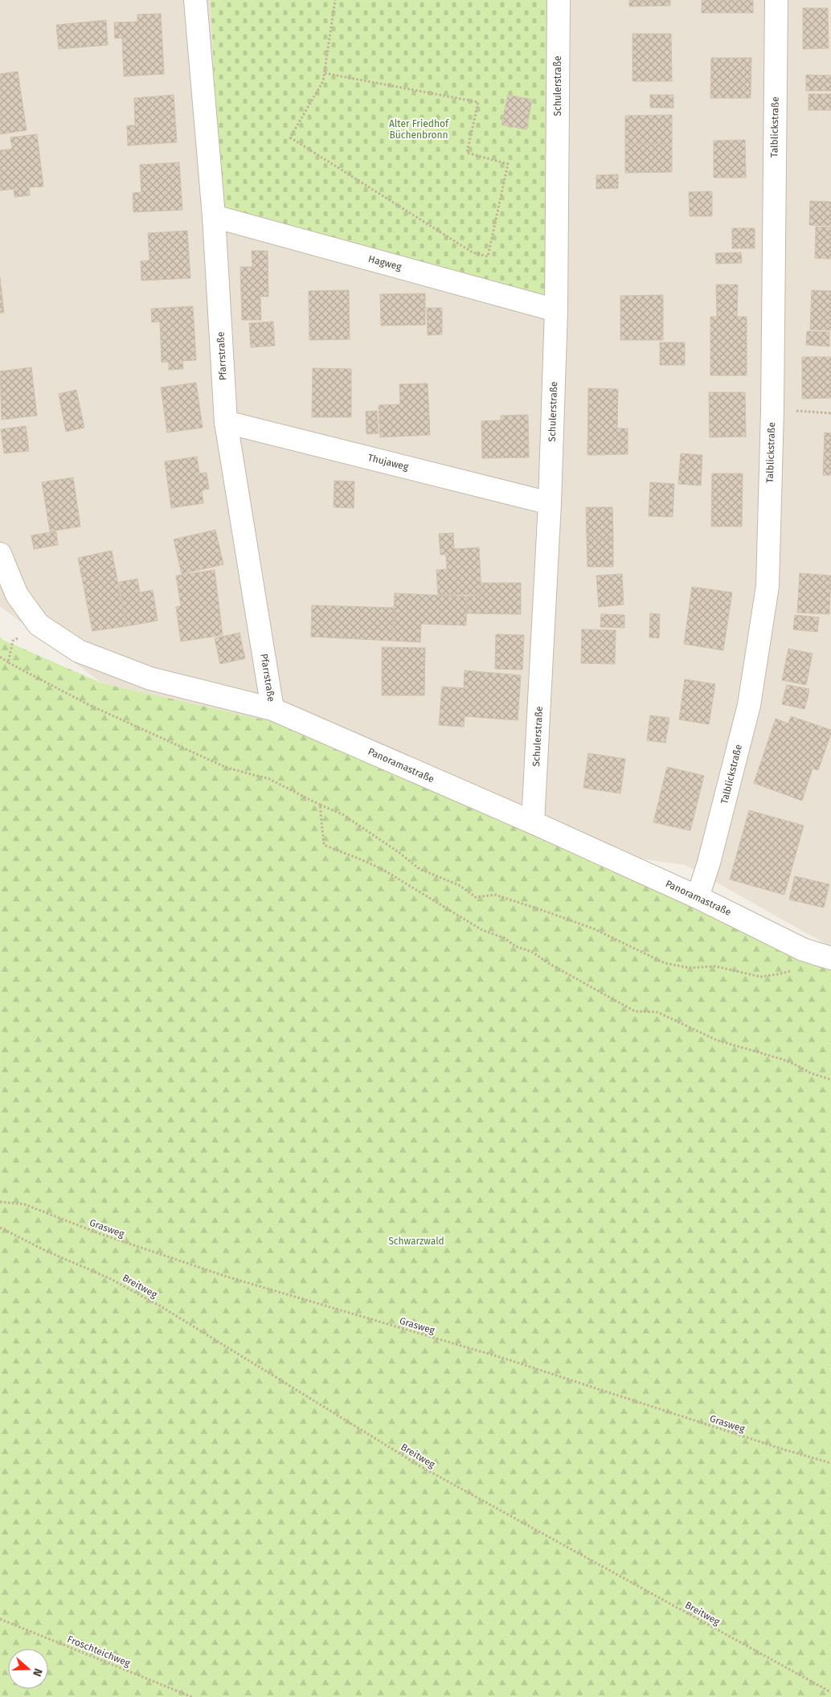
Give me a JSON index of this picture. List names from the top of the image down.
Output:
{
  "streets": {
    "street": [
      "Schulerstraße",
      "Talblickstraße",
      "Hagweg",
      "Pfarrstraße",
      "Thujaweg",
      "Panoramastraße"
    ],
    "path": ["Grasweg", "Breitweg", "Froschteichweg"]
  },
  "crossings": [
    ["Schulerstraße", "Hagweg"],
    ["Schulerstraße", "Thujaweg"],
    ["Schulerstraße", "Panoramastraße"],
    ["Talblickstraße", "Panoramastraße"],
    ["Hagweg", "Pfarrstraße"],
    ["Pfarrstraße", "Thujaweg"],
    ["Pfarrstraße", "Panoramastraße"]
  ],
  "parks": ["Alter Friedhof Büchenbronn", "Schwarzwald"],
  "north": "right"
}
